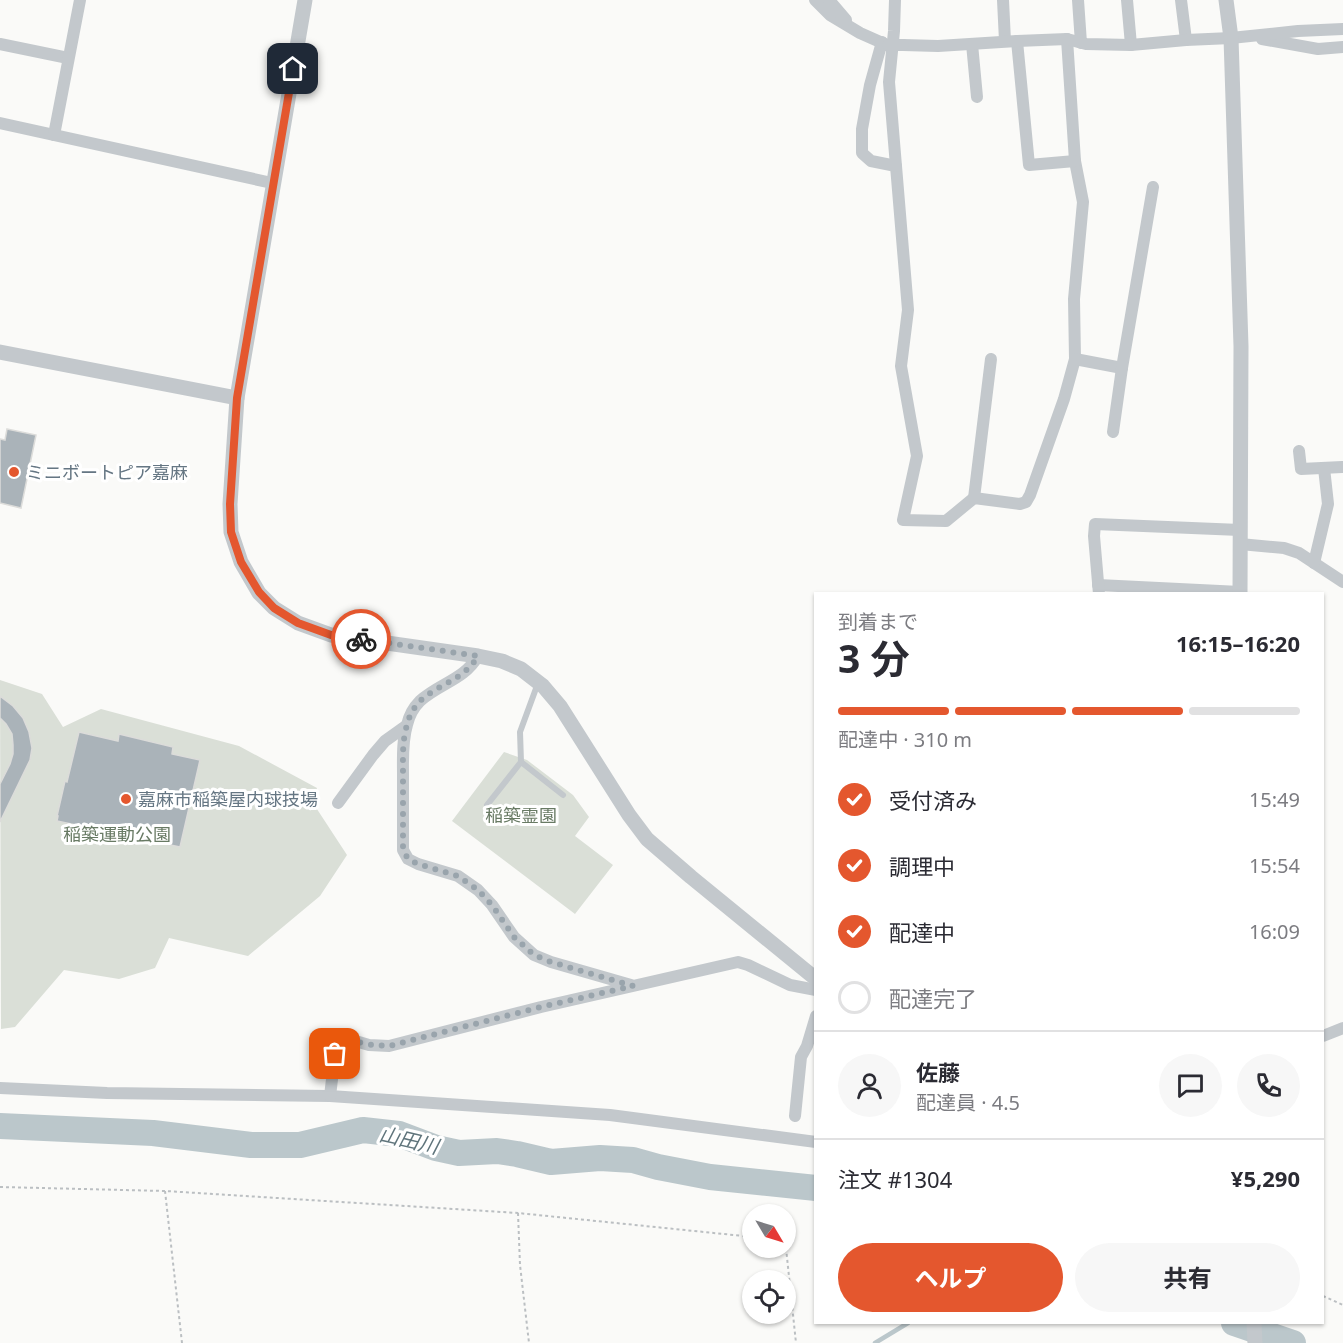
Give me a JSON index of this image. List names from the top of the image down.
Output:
{
  "water": ["山田川"],
  "parks": ["稲築霊園", "稲築運動公園"],
  "places": ["ミニボートピア嘉麻", "嘉麻市稲築屋内球技場"],
  "north": "bottom right",
  "page": {
    "heading": ["3 分", "到着まで", "16:15–16:20"],
    "panel": [
      "佐藤",
      "配達員 · 4.5",
      "注文 #1304",
      "¥5,290"
    ],
    "bar": "配達中 · 310 m",
    "list": [
      ["受付済み", "15:49"],
      ["調理中", "15:54"],
      ["配達中", "16:09"],
      "配達完了"
    ],
    "buttons": ["ヘルプ", "共有"]
  }
}
